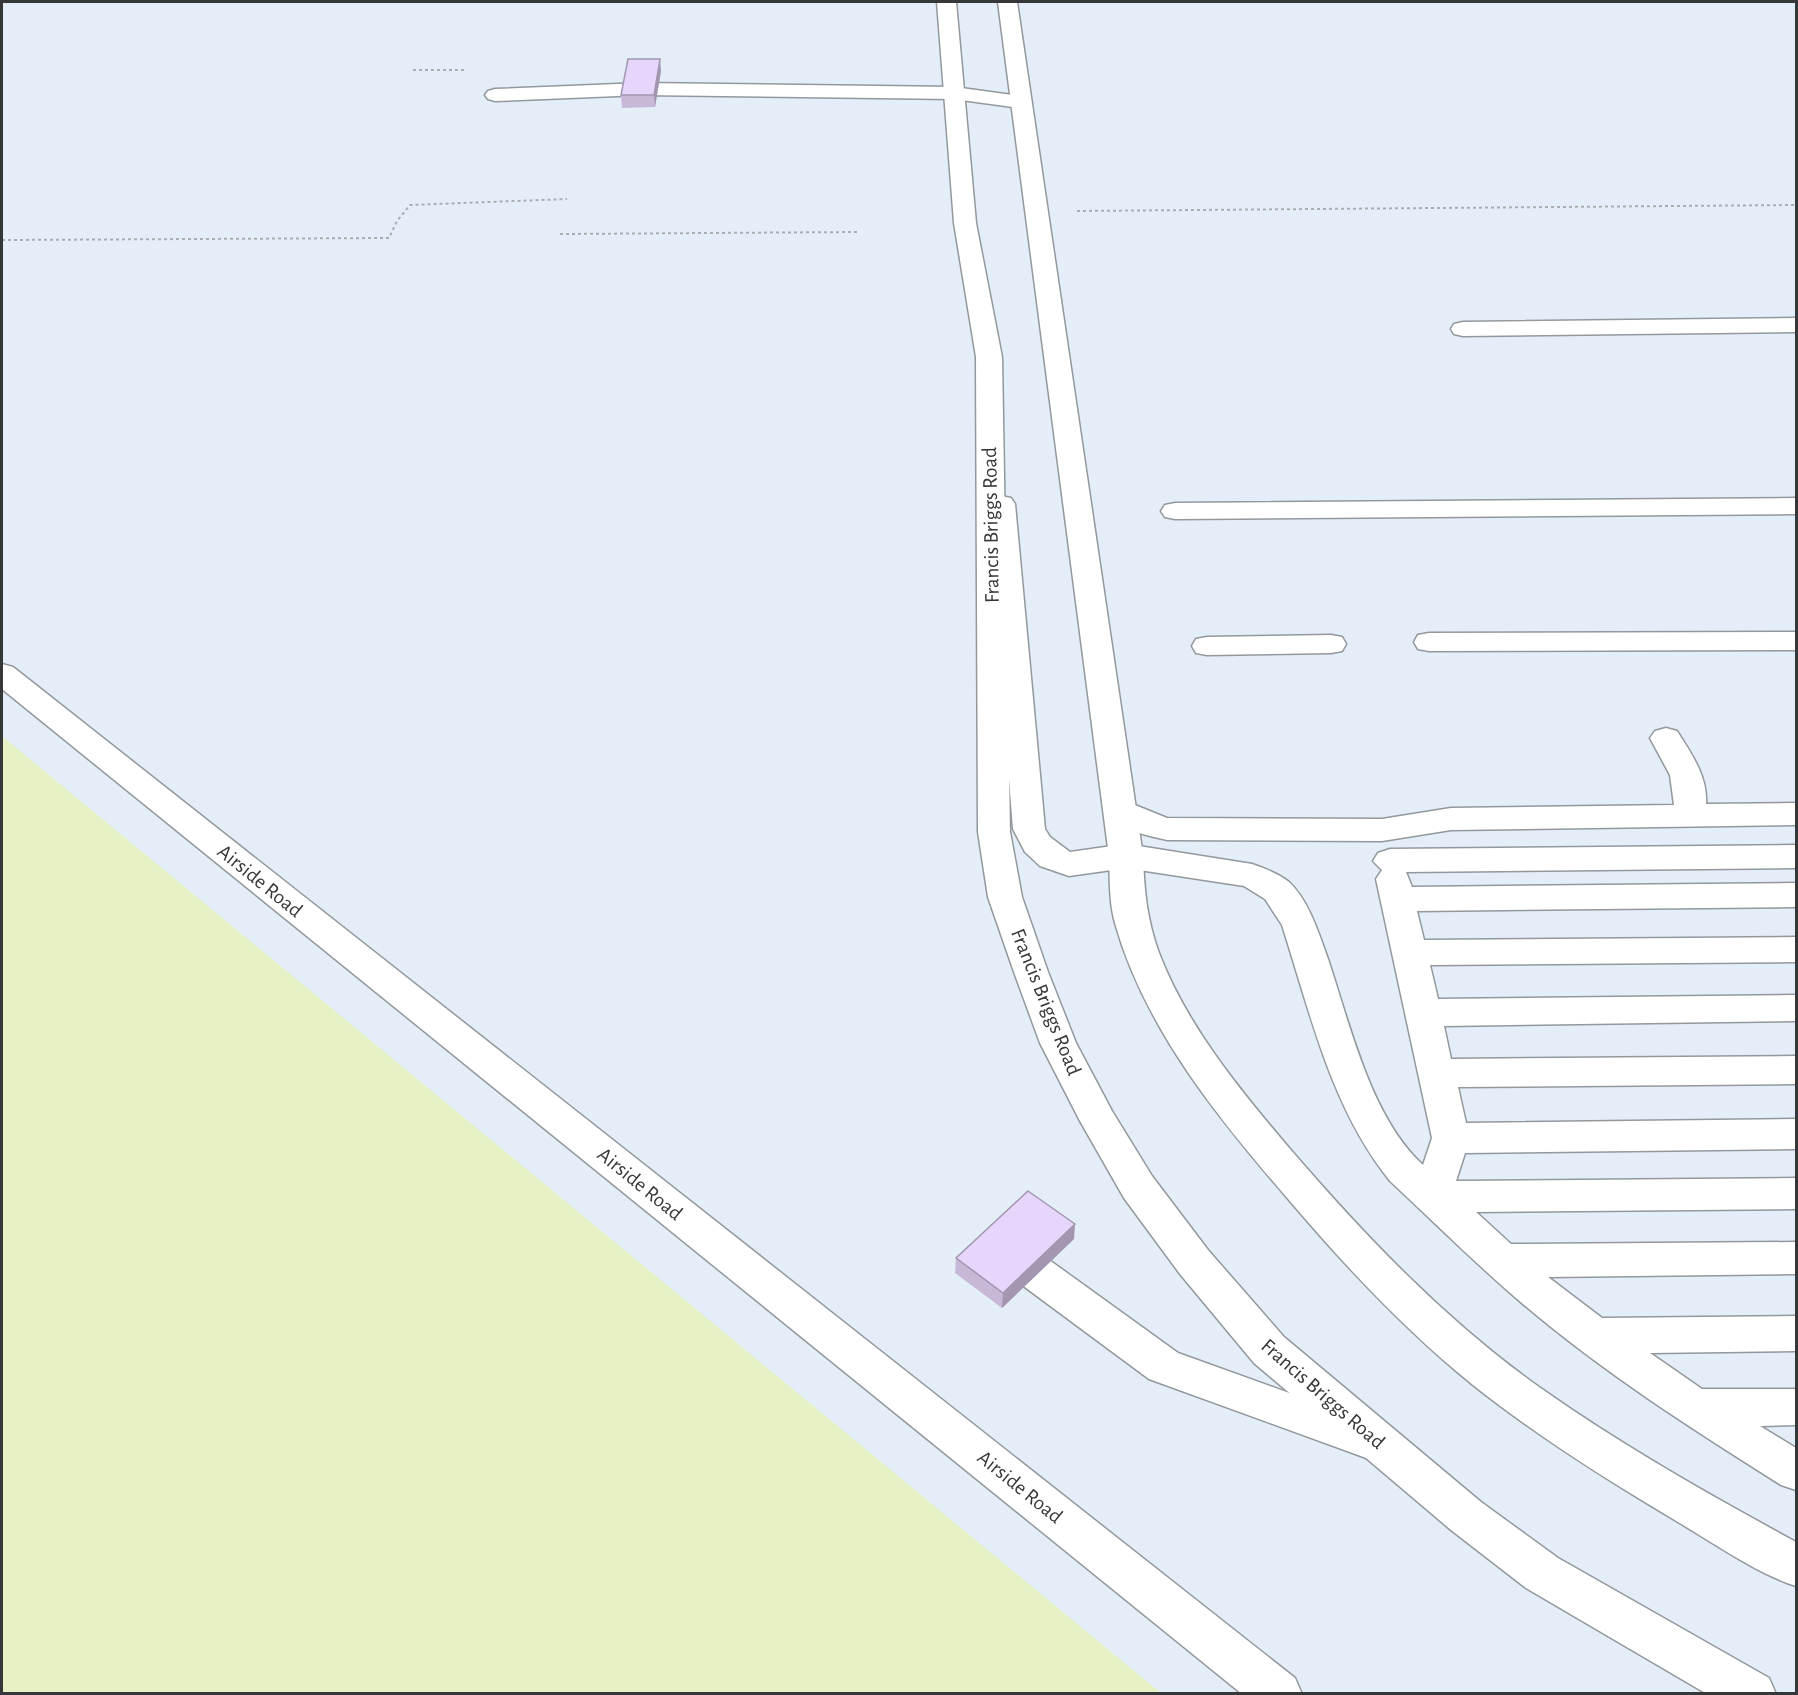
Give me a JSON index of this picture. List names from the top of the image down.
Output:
{
  "streets": {
    "street": ["Francis Briggs Road", "Airside Road"]
  }
}
